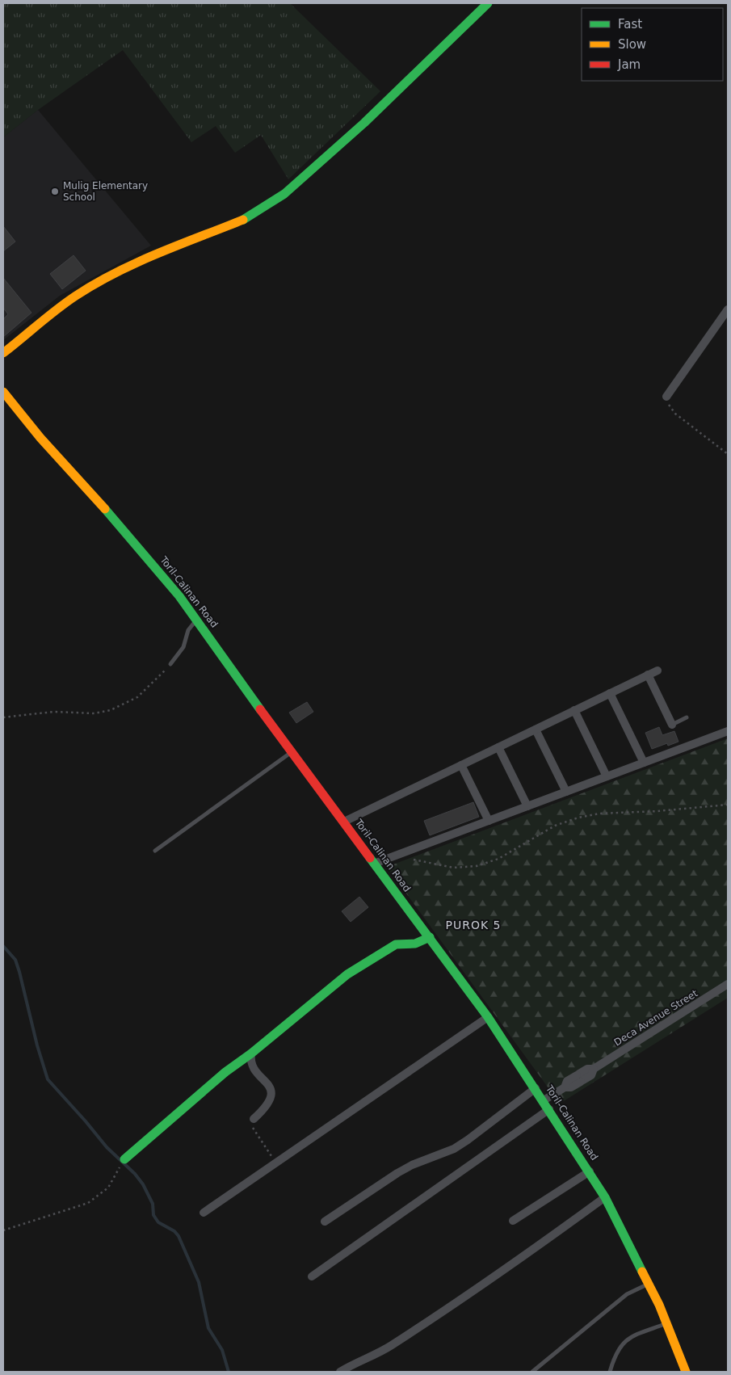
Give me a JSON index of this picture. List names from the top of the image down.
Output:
{
  "streets": {
    "main road": ["Toril-Calinan Road"],
    "street": ["Deca Avenue Street"]
  },
  "crossings": [
    ["Toril-Calinan Road", "Deca Avenue Street"]
  ],
  "districts": ["PUROK 5"],
  "places": ["Mulig Elementary School"],
  "legend": ["Fast", "Slow", "Jam"]
}
